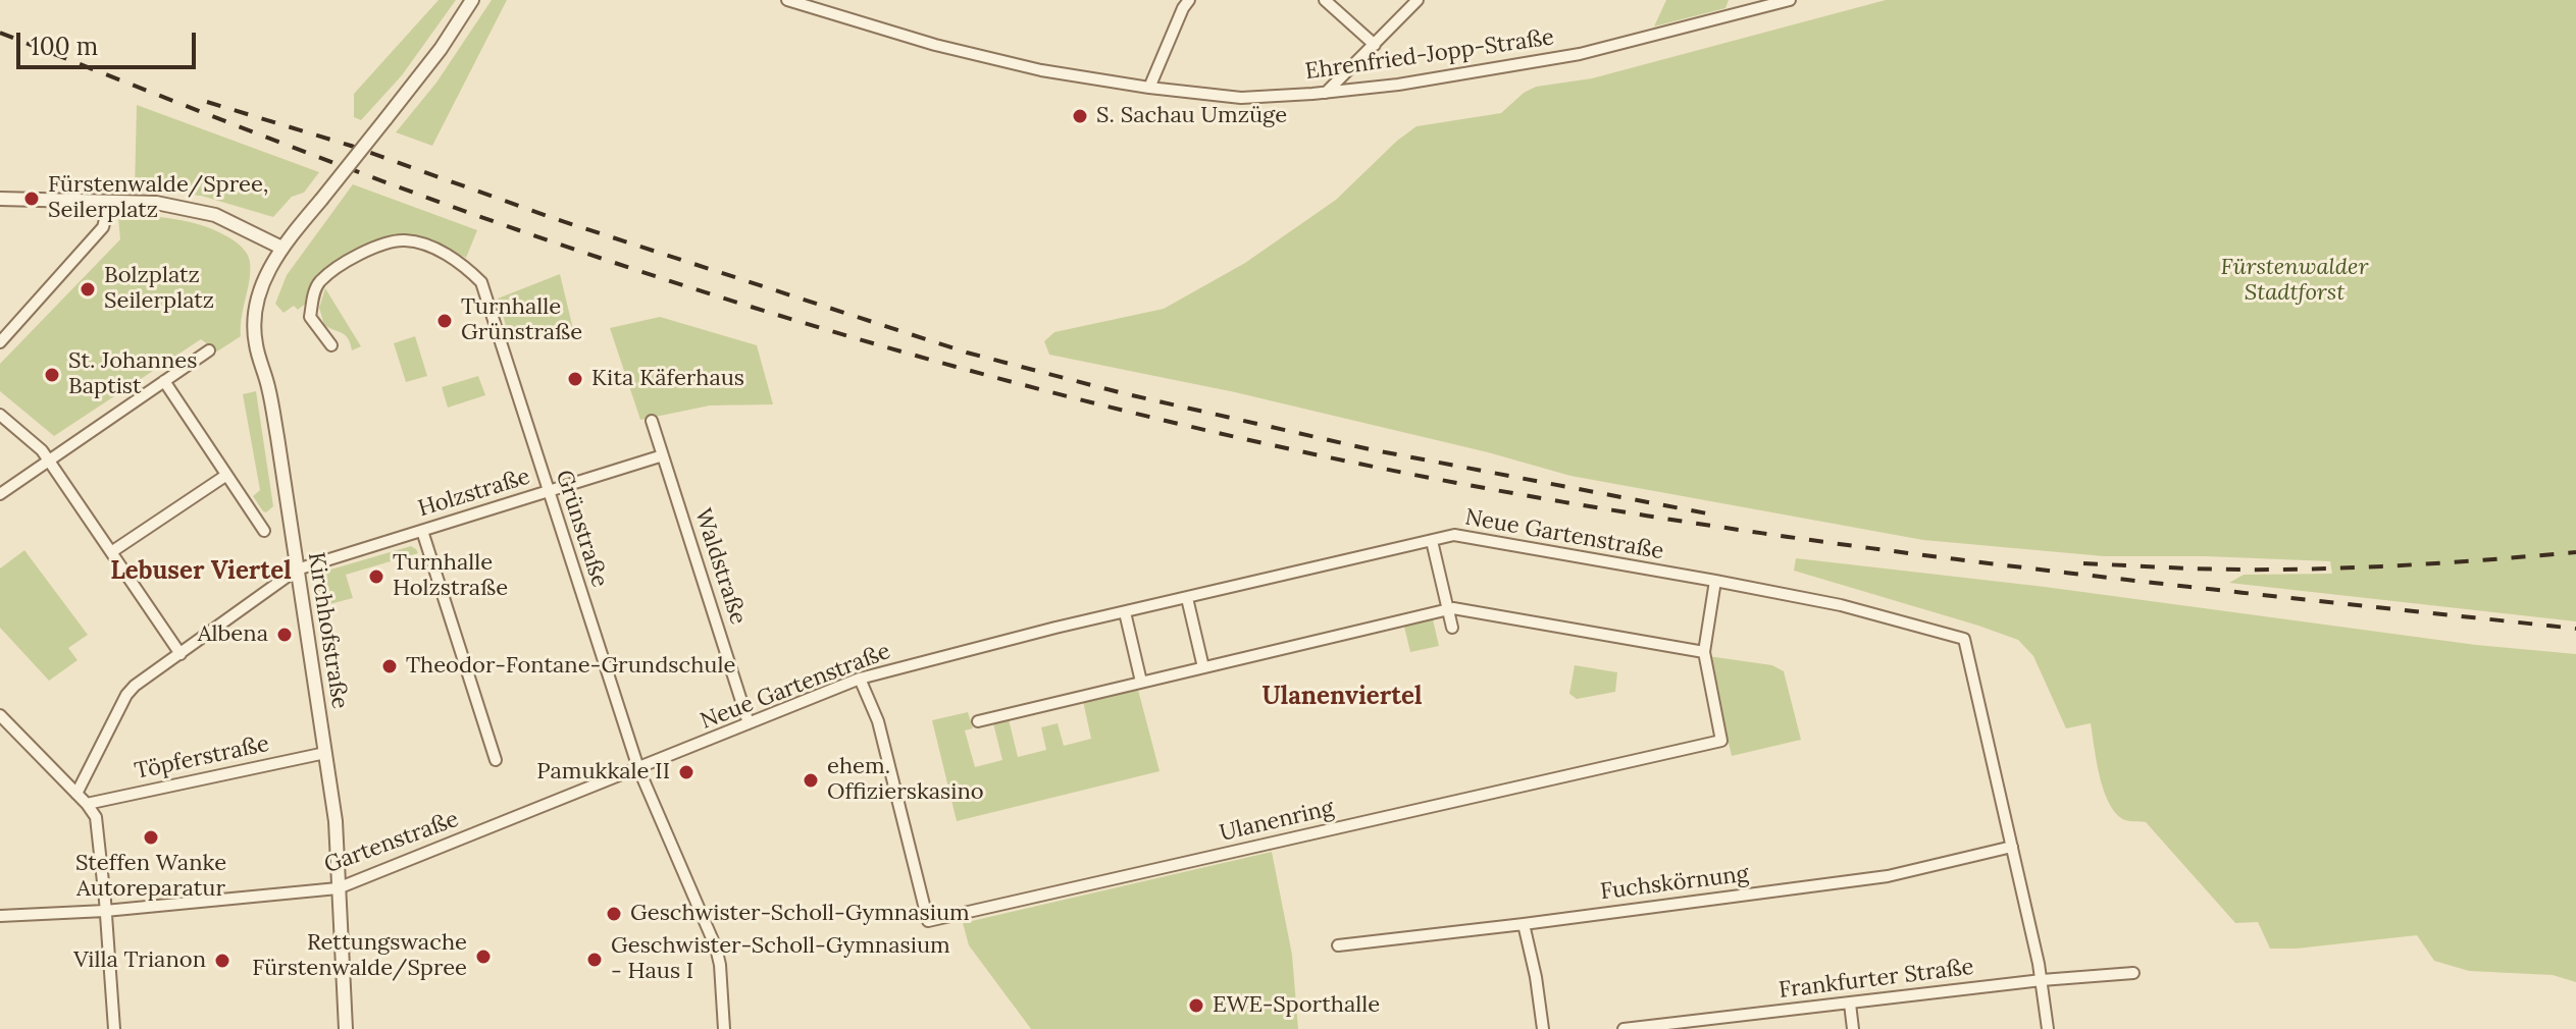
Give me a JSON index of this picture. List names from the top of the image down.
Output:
{
  "streets": {
    "street": [
      "Ehrenfried-Jopp-Straße",
      "Holzstraße",
      "Grünstraße",
      "Neue Gartenstraße",
      "Waldstraße",
      "Kirchhofstraße",
      "Töpferstraße",
      "Ulanenring",
      "Gartenstraße",
      "Fuchskörnung",
      "Frankfurter Straße"
    ]
  },
  "crossings": [
    ["Holzstraße", "Grünstraße"],
    ["Holzstraße", "Waldstraße"],
    ["Holzstraße", "Kirchhofstraße"],
    ["Grünstraße", "Neue Gartenstraße"],
    ["Grünstraße", "Gartenstraße"],
    ["Neue Gartenstraße", "Waldstraße"],
    ["Neue Gartenstraße", "Ulanenring"],
    ["Neue Gartenstraße", "Gartenstraße"],
    ["Neue Gartenstraße", "Fuchskörnung"],
    ["Neue Gartenstraße", "Frankfurter Straße"],
    ["Kirchhofstraße", "Töpferstraße"],
    ["Kirchhofstraße", "Gartenstraße"]
  ],
  "districts": ["Lebuser Viertel", "Ulanenviertel"],
  "parks": ["Fürstenwalder Stadtforst"],
  "places": [
    "S. Sachau Umzüge",
    "Fürstenwalde/Spree, Seilerplatz",
    "Bolzplatz Seilerplatz",
    "Turnhalle Grünstraße",
    "St. Johannes Baptist",
    "Kita Käferhaus",
    "Turnhalle Holzstraße",
    "Albena",
    "Theodor-Fontane-Grundschule",
    "Pamukkale II",
    "ehem. Offizierskasino",
    "Steffen Wanke Autoreparatur",
    "Geschwister-Scholl-Gymnasium",
    "Rettungswache Fürstenwalde/Spree",
    "Geschwister-Scholl-Gymnasium - Haus I",
    "Villa Trianon",
    "EWE-Sporthalle"
  ],
  "scale_bar": "100 m"
}
